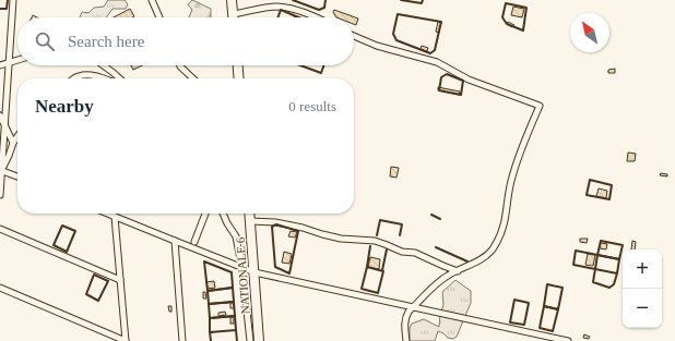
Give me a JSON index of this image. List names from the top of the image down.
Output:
{
  "streets": {
    "main road": ["NATIONALE 6"]
  },
  "north": "top left",
  "page": {
    "search": "Search here",
    "heading": ["Nearby", "0 results"],
    "map_buttons": ["+", "−"]
  }
}
